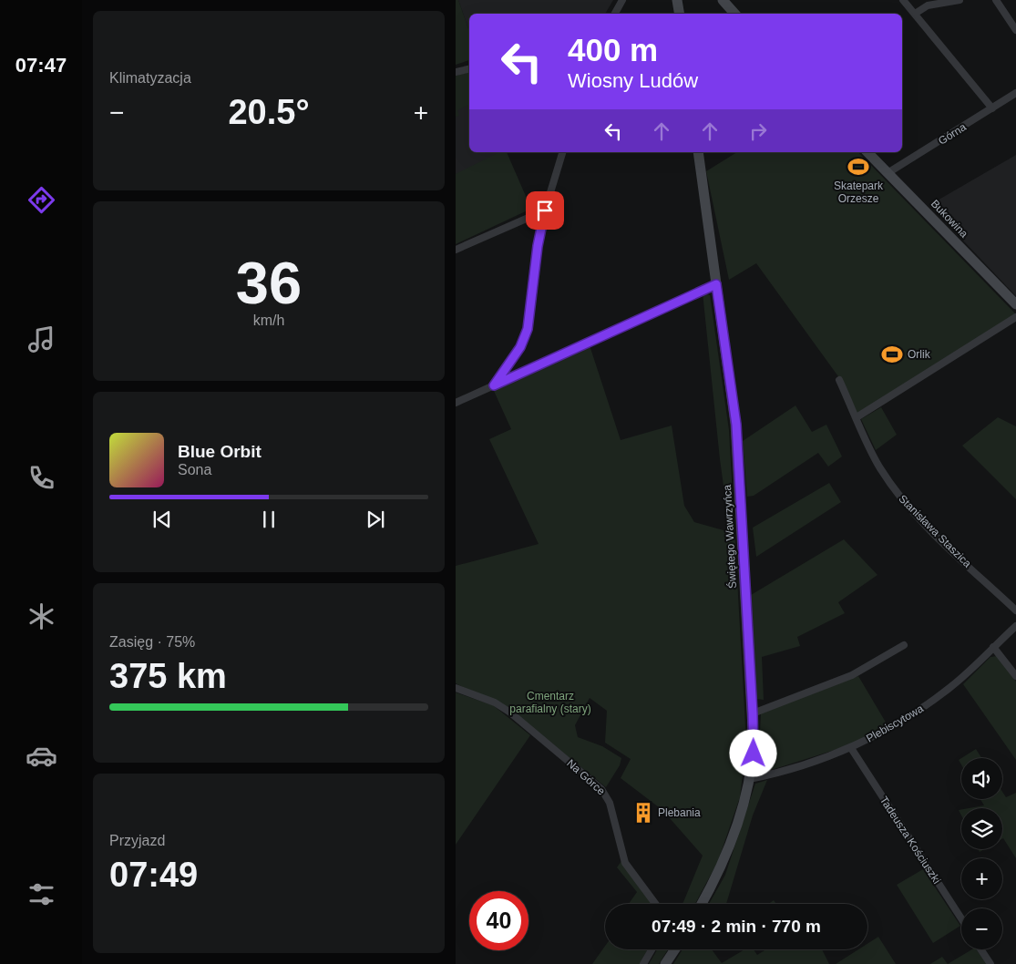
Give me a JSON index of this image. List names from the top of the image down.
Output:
{
  "streets": {
    "street": [
      "Górna",
      "Bukowina",
      "Stanisława Staszica",
      "Świętego Wawrzyńca",
      "Plebiscytowa",
      "Na Górce",
      "Tadeusza Kościuszki"
    ]
  },
  "crossings": [
    ["Górna", "Bukowina"],
    ["Świętego Wawrzyńca", "Plebiscytowa"],
    ["Plebiscytowa", "Tadeusza Kościuszki"]
  ],
  "parks": ["Cmentarz parafialny (stary)"],
  "places": {
    "sports": ["Skatepark Orzesze", "Orlik"],
    "building": ["Plebania"]
  },
  "page": {
    "tabs": "07:47",
    "tile": [
      "Klimatyzacja",
      ["36", "km/h"],
      ["Zasięg · 75%", "375 km"],
      ["Przyjazd", "07:49"]
    ],
    "turn": ["400 m", "Wiosny Ludów"],
    "heat": ["−", "20.5°", "+"],
    "song": ["Blue Orbit", "Sona"],
    "map_buttons": ["+", "−"],
    "limit": "40",
    "trip": "07:49 · 2 min · 770 m"
  }
}
